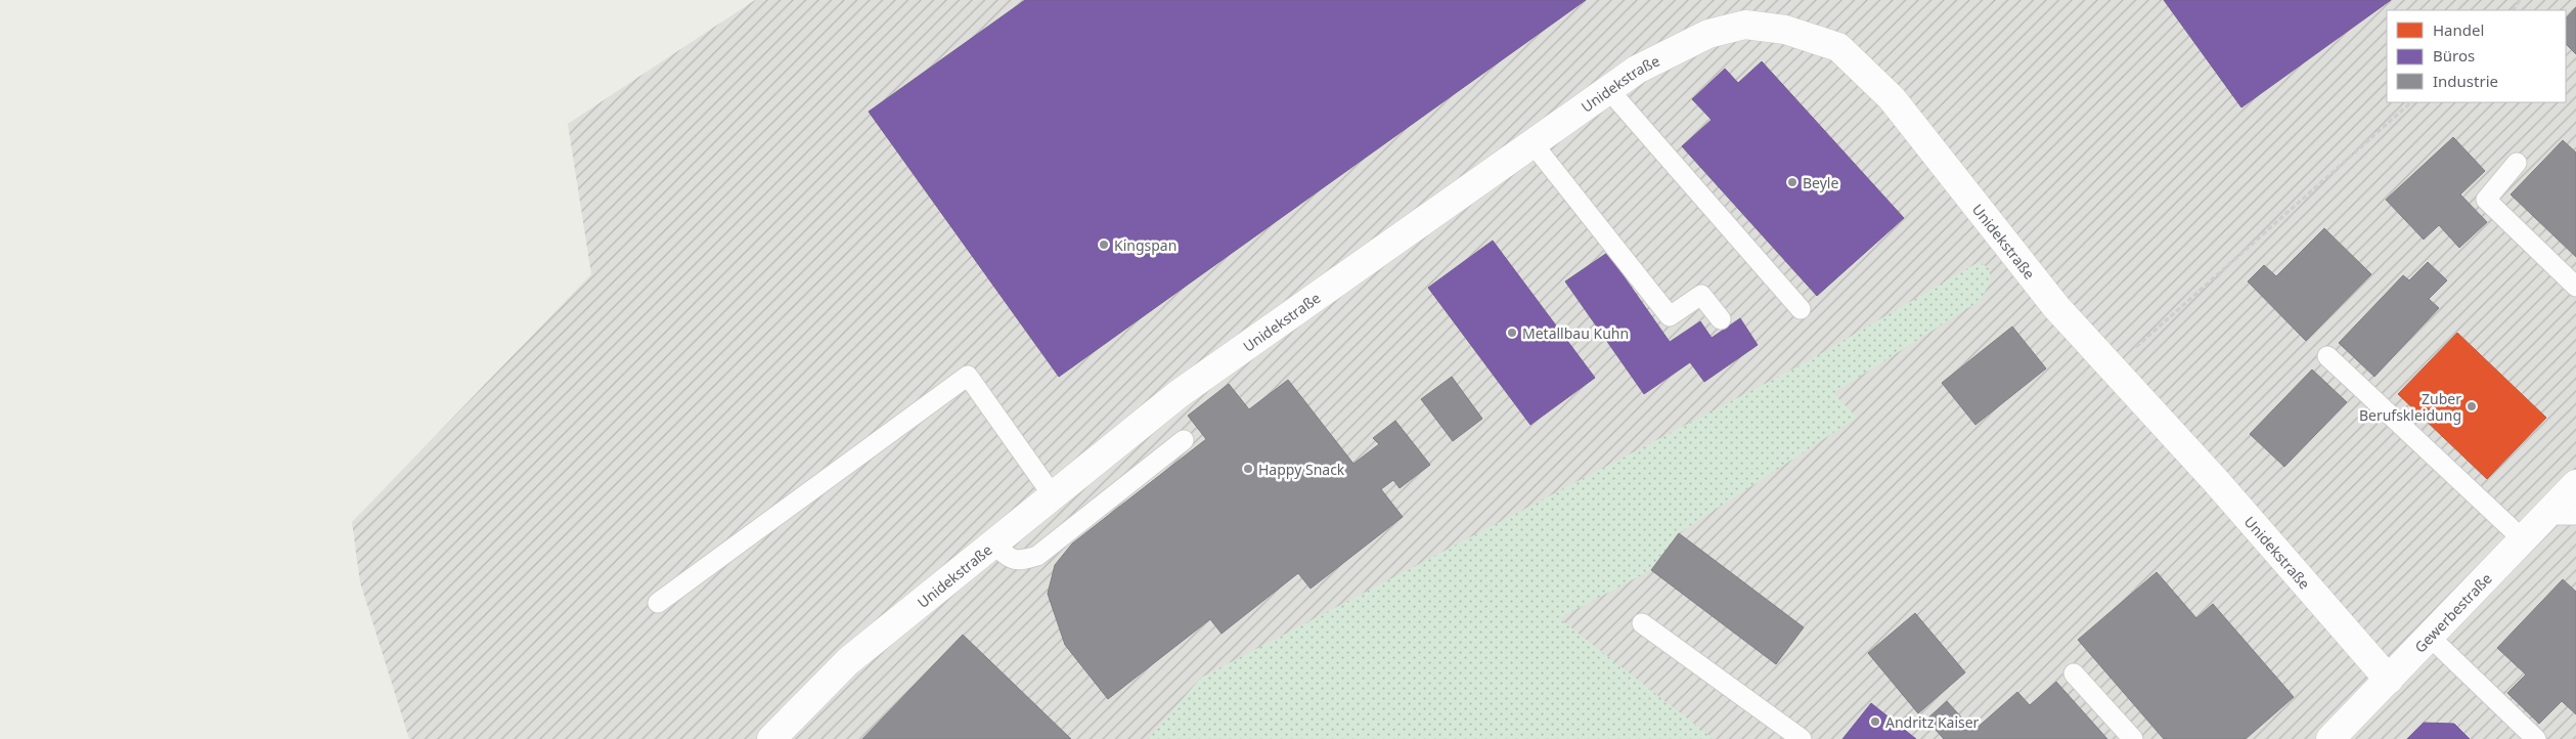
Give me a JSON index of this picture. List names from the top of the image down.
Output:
{
  "streets": {
    "street": ["Unidekstraße", "Gewerbestraße"]
  },
  "crossings": [
    ["Unidekstraße", "Gewerbestraße"]
  ],
  "places": [
    "Beyle",
    "Kingspan",
    "Metallbau Kuhn",
    "Zuber Berufskleidung",
    "Happy Snack",
    "Andritz Kaiser"
  ],
  "legend": ["Handel", "Büros", "Industrie"]
}
